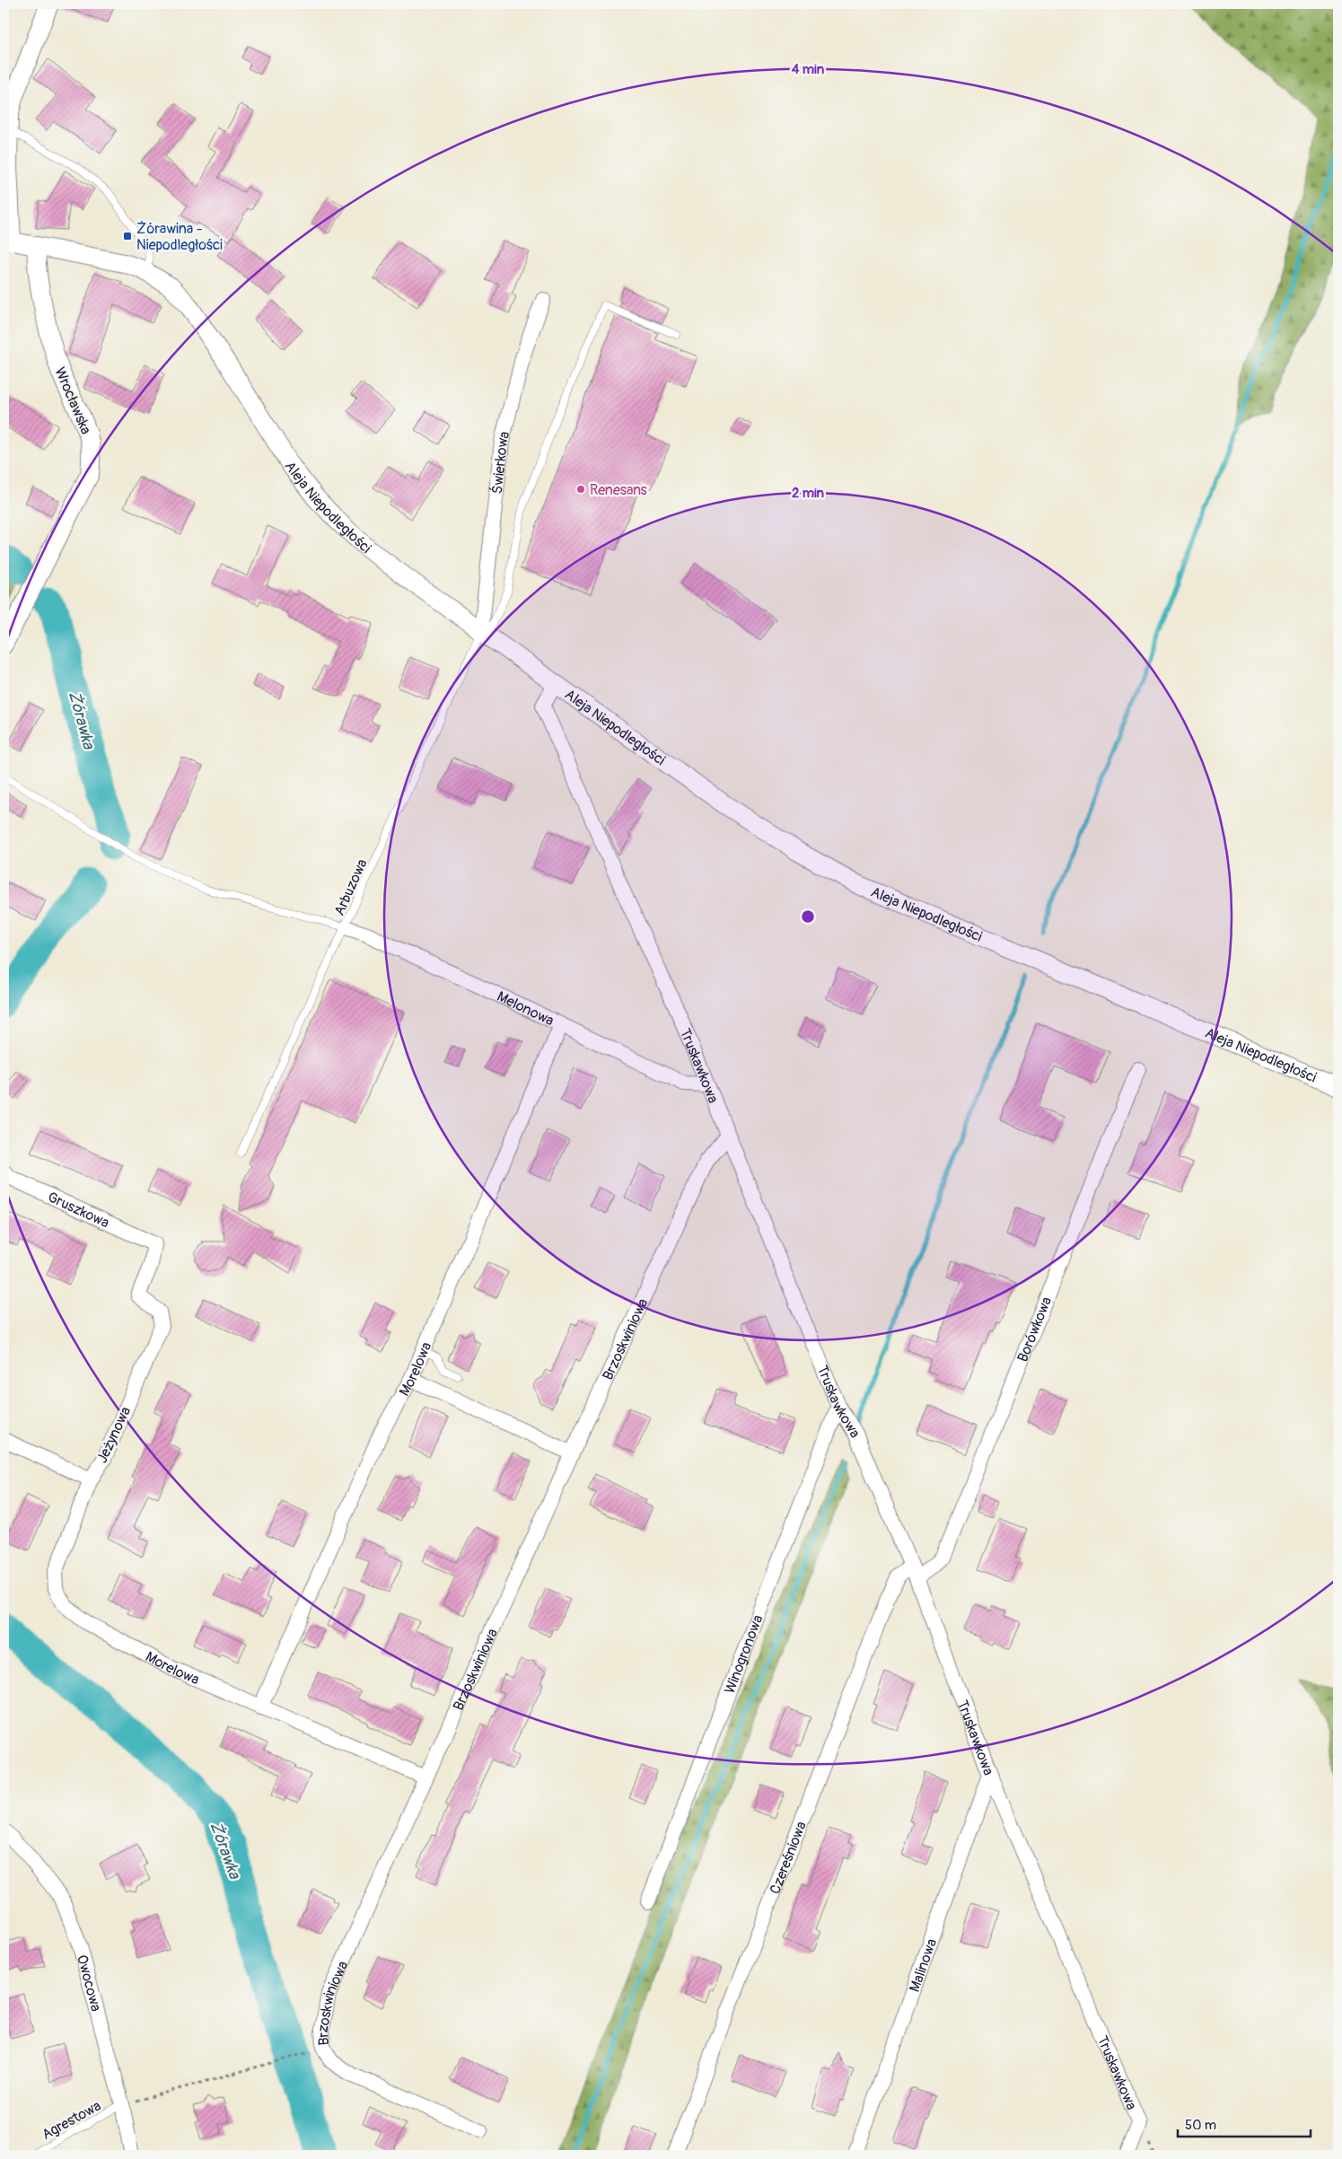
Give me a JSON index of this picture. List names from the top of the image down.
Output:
{
  "streets": {
    "street": [
      "Wrocławska",
      "Świerkowa",
      "Aleja Niepodległości",
      "Melonowa",
      "Truskawkowa",
      "Gruszkowa",
      "Borówkowa",
      "Brzoskwiniowa",
      "Morelowa",
      "Jeżynowa",
      "Winogronowa",
      "Czereśniowa",
      "Malinowa",
      "Owocowa"
    ],
    "lane": ["Arbuzowa", "Agrestowa"]
  },
  "crossings": [
    ["Wrocławska", "Aleja Niepodległości"],
    ["Świerkowa", "Aleja Niepodległości"],
    ["Świerkowa", "Arbuzowa"],
    ["Aleja Niepodległości", "Arbuzowa"],
    ["Aleja Niepodległości", "Truskawkowa"],
    ["Arbuzowa", "Melonowa"],
    ["Melonowa", "Truskawkowa"],
    ["Melonowa", "Morelowa"],
    ["Truskawkowa", "Borówkowa"],
    ["Truskawkowa", "Brzoskwiniowa"],
    ["Truskawkowa", "Winogronowa"],
    ["Truskawkowa", "Czereśniowa"],
    ["Truskawkowa", "Malinowa"],
    ["Gruszkowa", "Jeżynowa"],
    ["Borówkowa", "Czereśniowa"],
    ["Brzoskwiniowa", "Morelowa"],
    ["Morelowa", "Jeżynowa"],
    ["Owocowa", "Agrestowa"]
  ],
  "water": ["Żórawka"],
  "places": {
    "transit": ["Żórawina - Niepodległości"],
    "other": ["Renesans"]
  },
  "scale_bar": "50 m",
  "rings": ["4 min", "2 min"]
}
